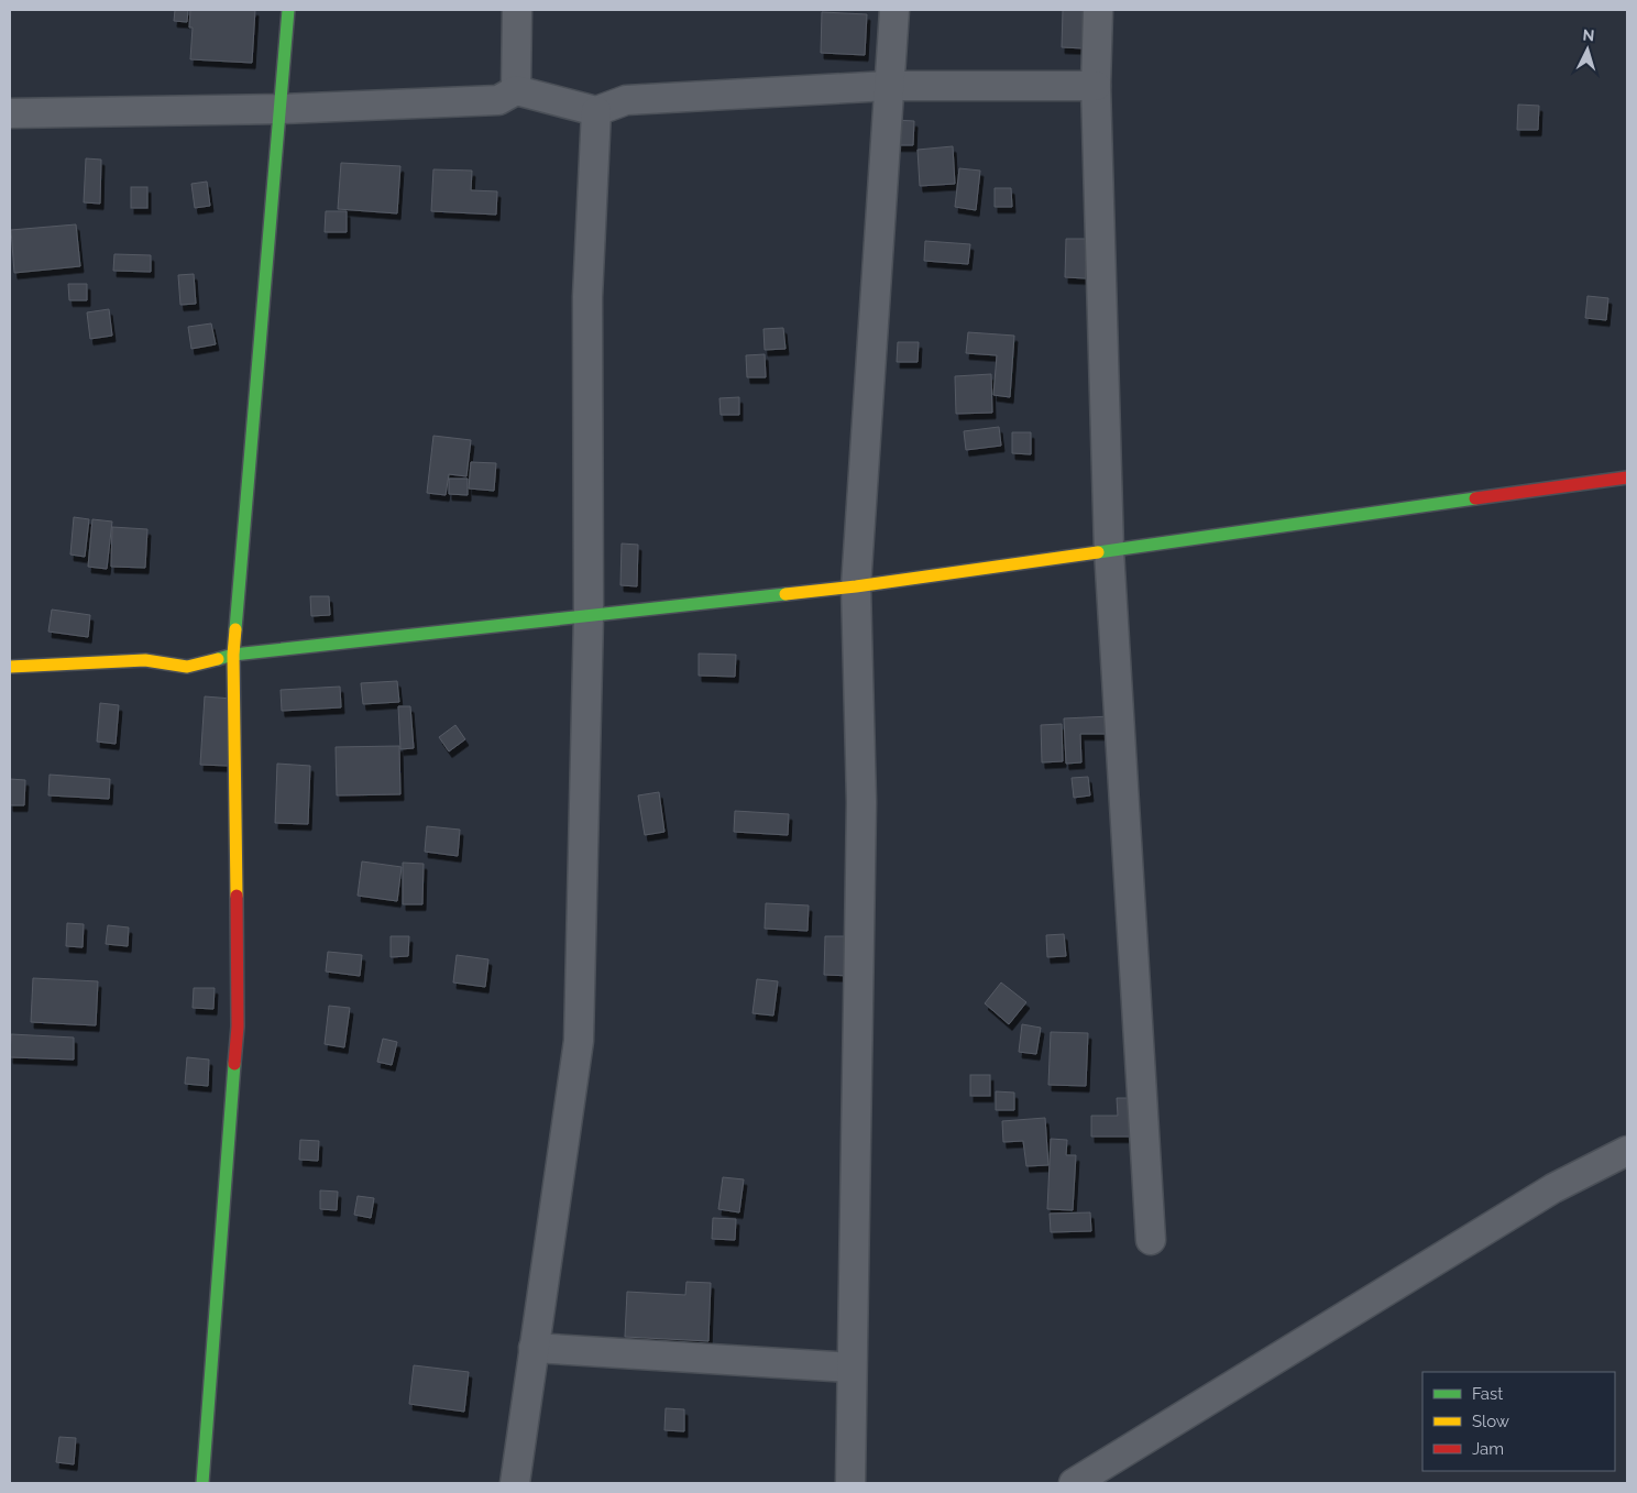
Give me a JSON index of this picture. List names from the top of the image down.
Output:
{
  "legend": ["Fast", "Slow", "Jam"],
  "north": "top"
}
